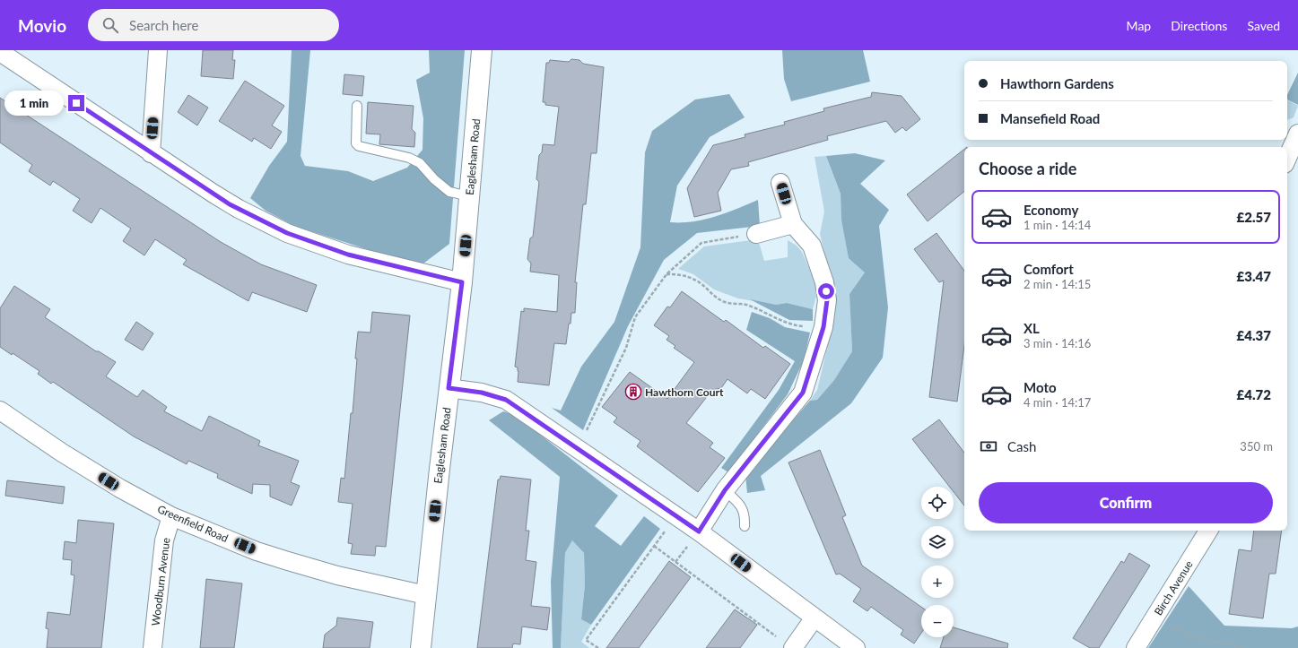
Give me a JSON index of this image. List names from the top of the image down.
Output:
{
  "streets": {
    "main road": ["Eaglesham Road"],
    "street": ["Greenfield Road", "Woodburn Avenue", "Birch Avenue"]
  },
  "crossings": [
    ["Eaglesham Road", "Greenfield Road"],
    ["Greenfield Road", "Woodburn Avenue"]
  ],
  "places": {
    "building": ["Hawthorn Court"]
  },
  "page": {
    "header": "Movio",
    "search": "Search here",
    "nav": ["Map", "Directions", "Saved"],
    "banner": ["Hawthorn Gardens", "Mansefield Road"],
    "bubble": "1 min",
    "heading": "Choose a ride",
    "list": [
      {
        "name": "Economy",
        "note": "1 min · 14:14",
        "value": "£2.57"
      },
      {
        "name": "Comfort",
        "note": "2 min · 14:15",
        "value": "£3.47"
      },
      {
        "name": "XL",
        "note": "3 min · 14:16",
        "value": "£4.37"
      },
      {
        "name": "Moto",
        "note": "4 min · 14:17",
        "value": "£4.72"
      }
    ],
    "pay": ["Cash", "350 m"],
    "buttons": "Confirm",
    "map_buttons": ["+", "−"]
  }
}
